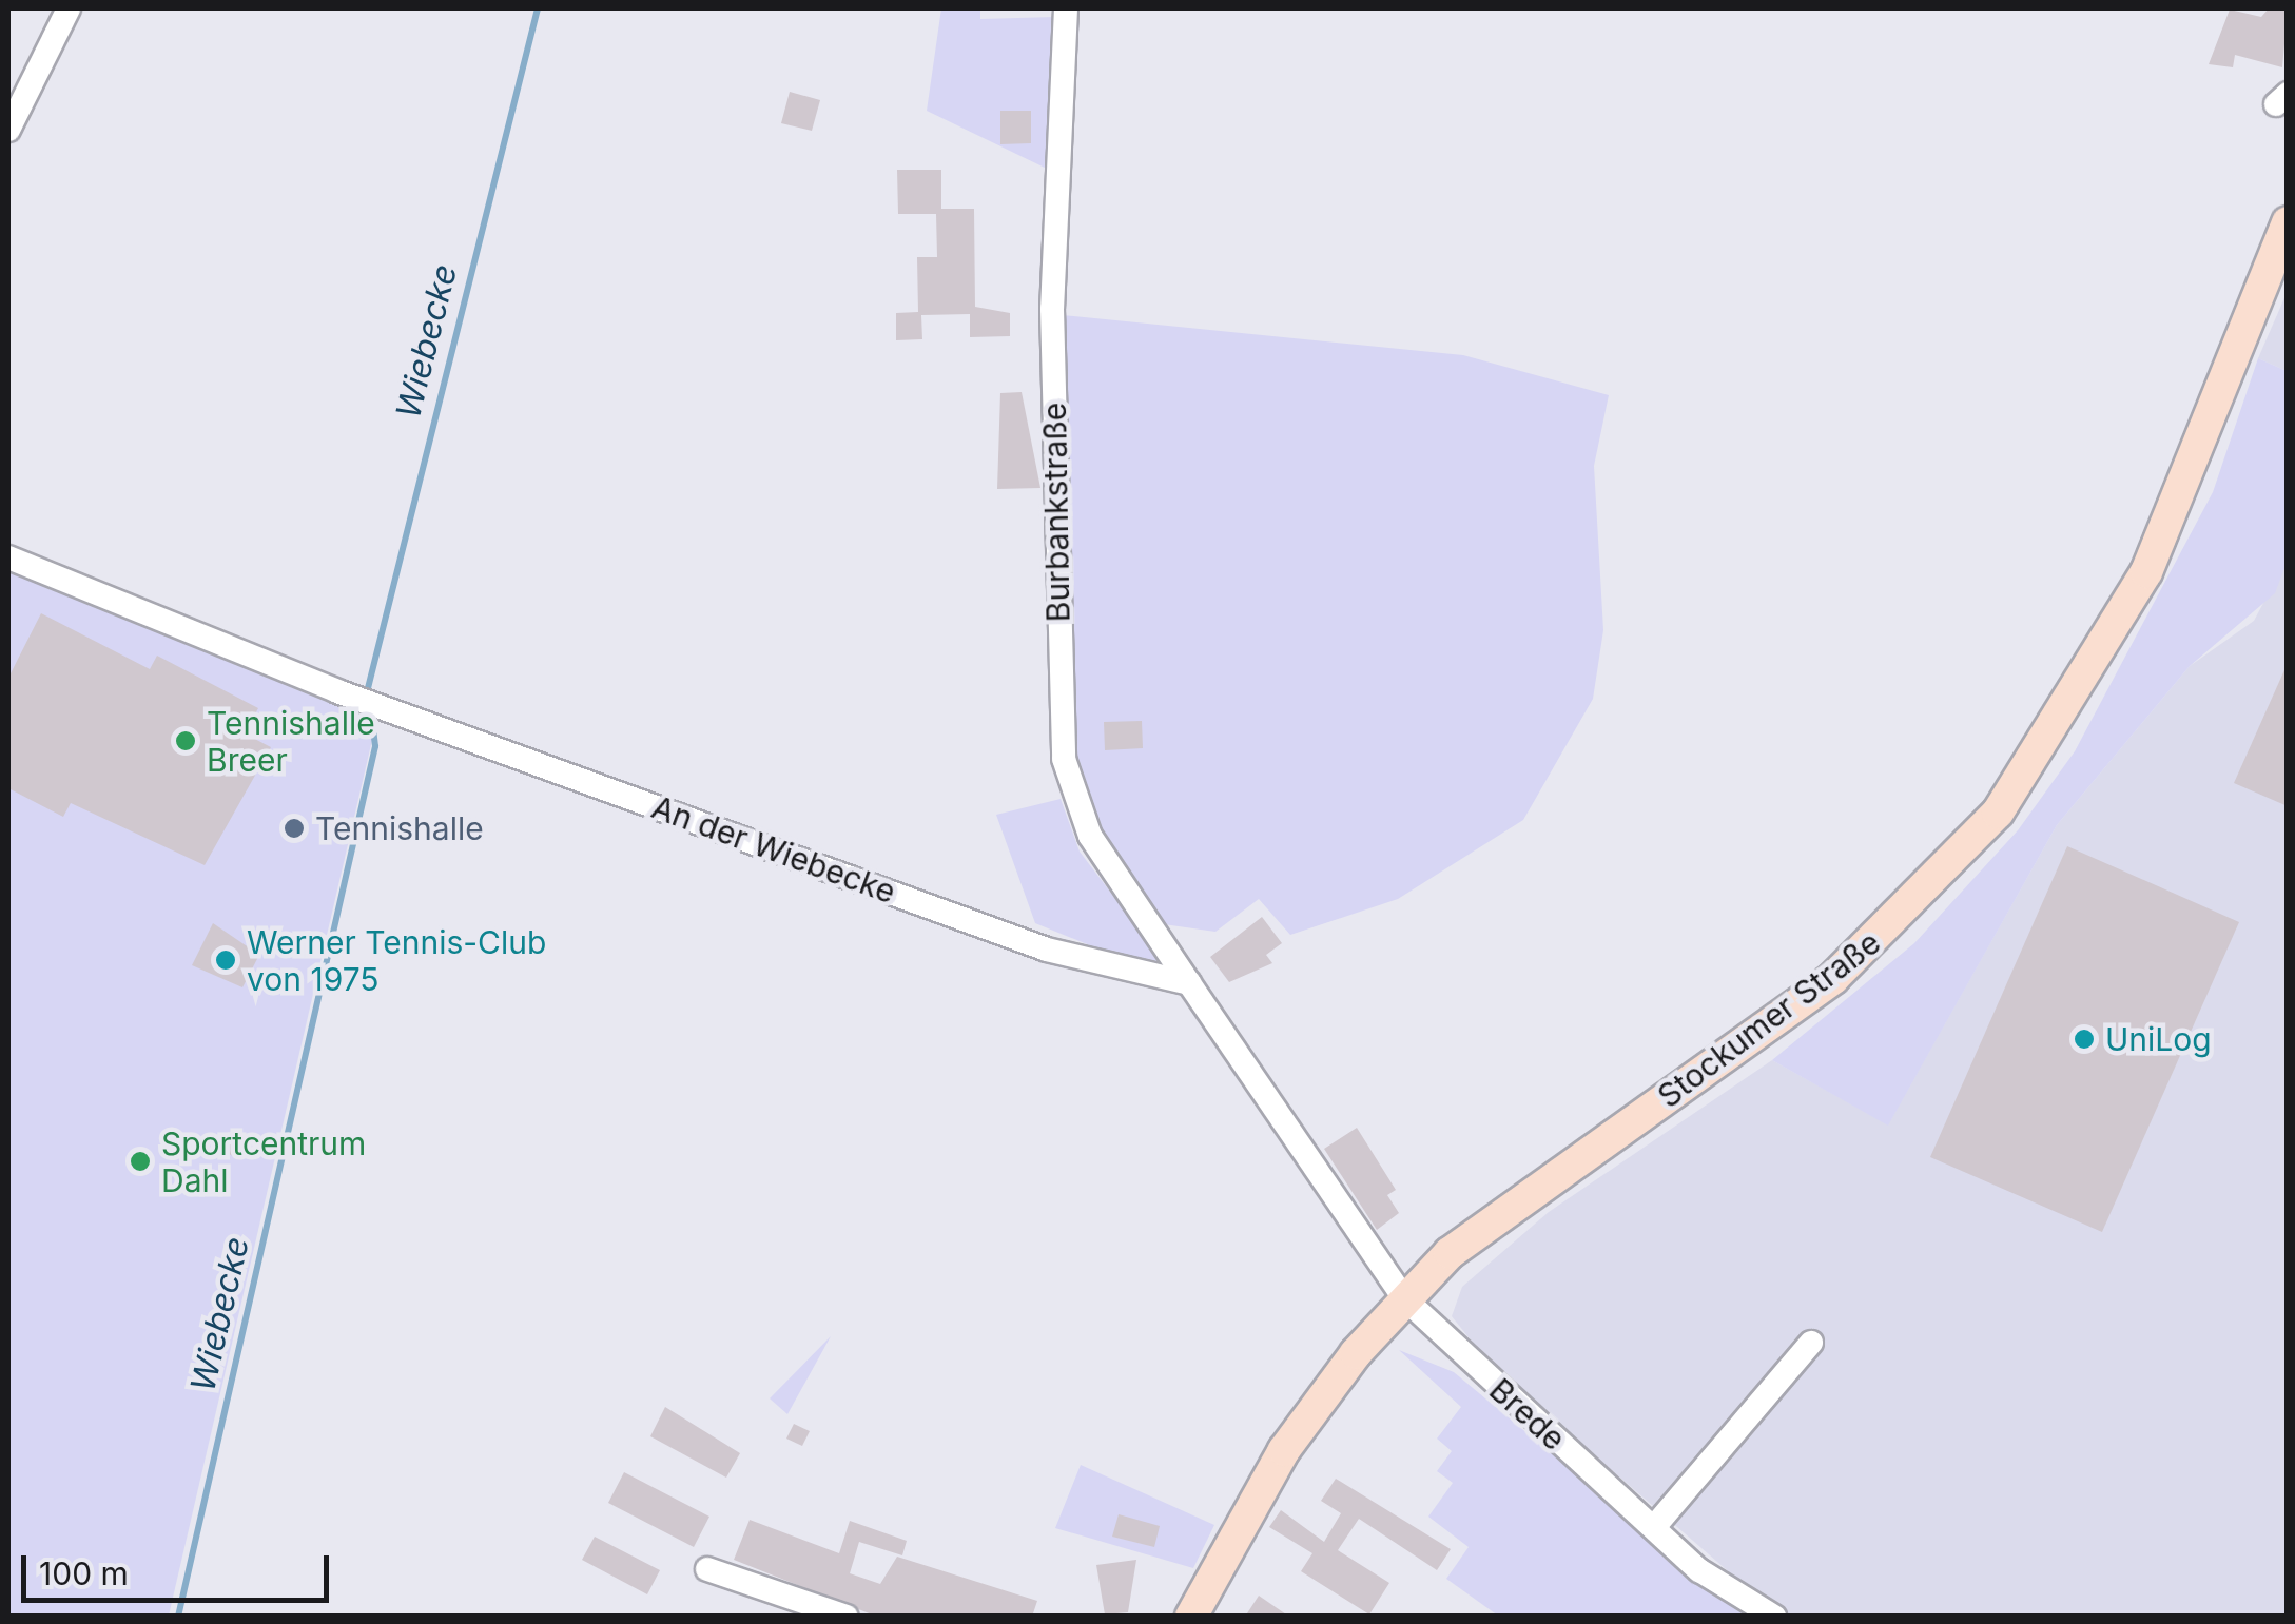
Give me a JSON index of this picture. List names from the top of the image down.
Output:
{
  "streets": {
    "main road": ["Stockumer Straße"],
    "street": ["Burbankstraße", "An der Wiebecke", "Brede"]
  },
  "crossings": [
    ["Burbankstraße", "An der Wiebecke"],
    ["Stockumer Straße", "Brede"]
  ],
  "water": ["Wiebecke"],
  "places": [
    "Tennishalle Breer",
    "Tennishalle",
    "Werner Tennis-Club von 1975",
    "UniLog",
    "Sportcentrum Dahl"
  ],
  "scale_bar": "100 m"
}
